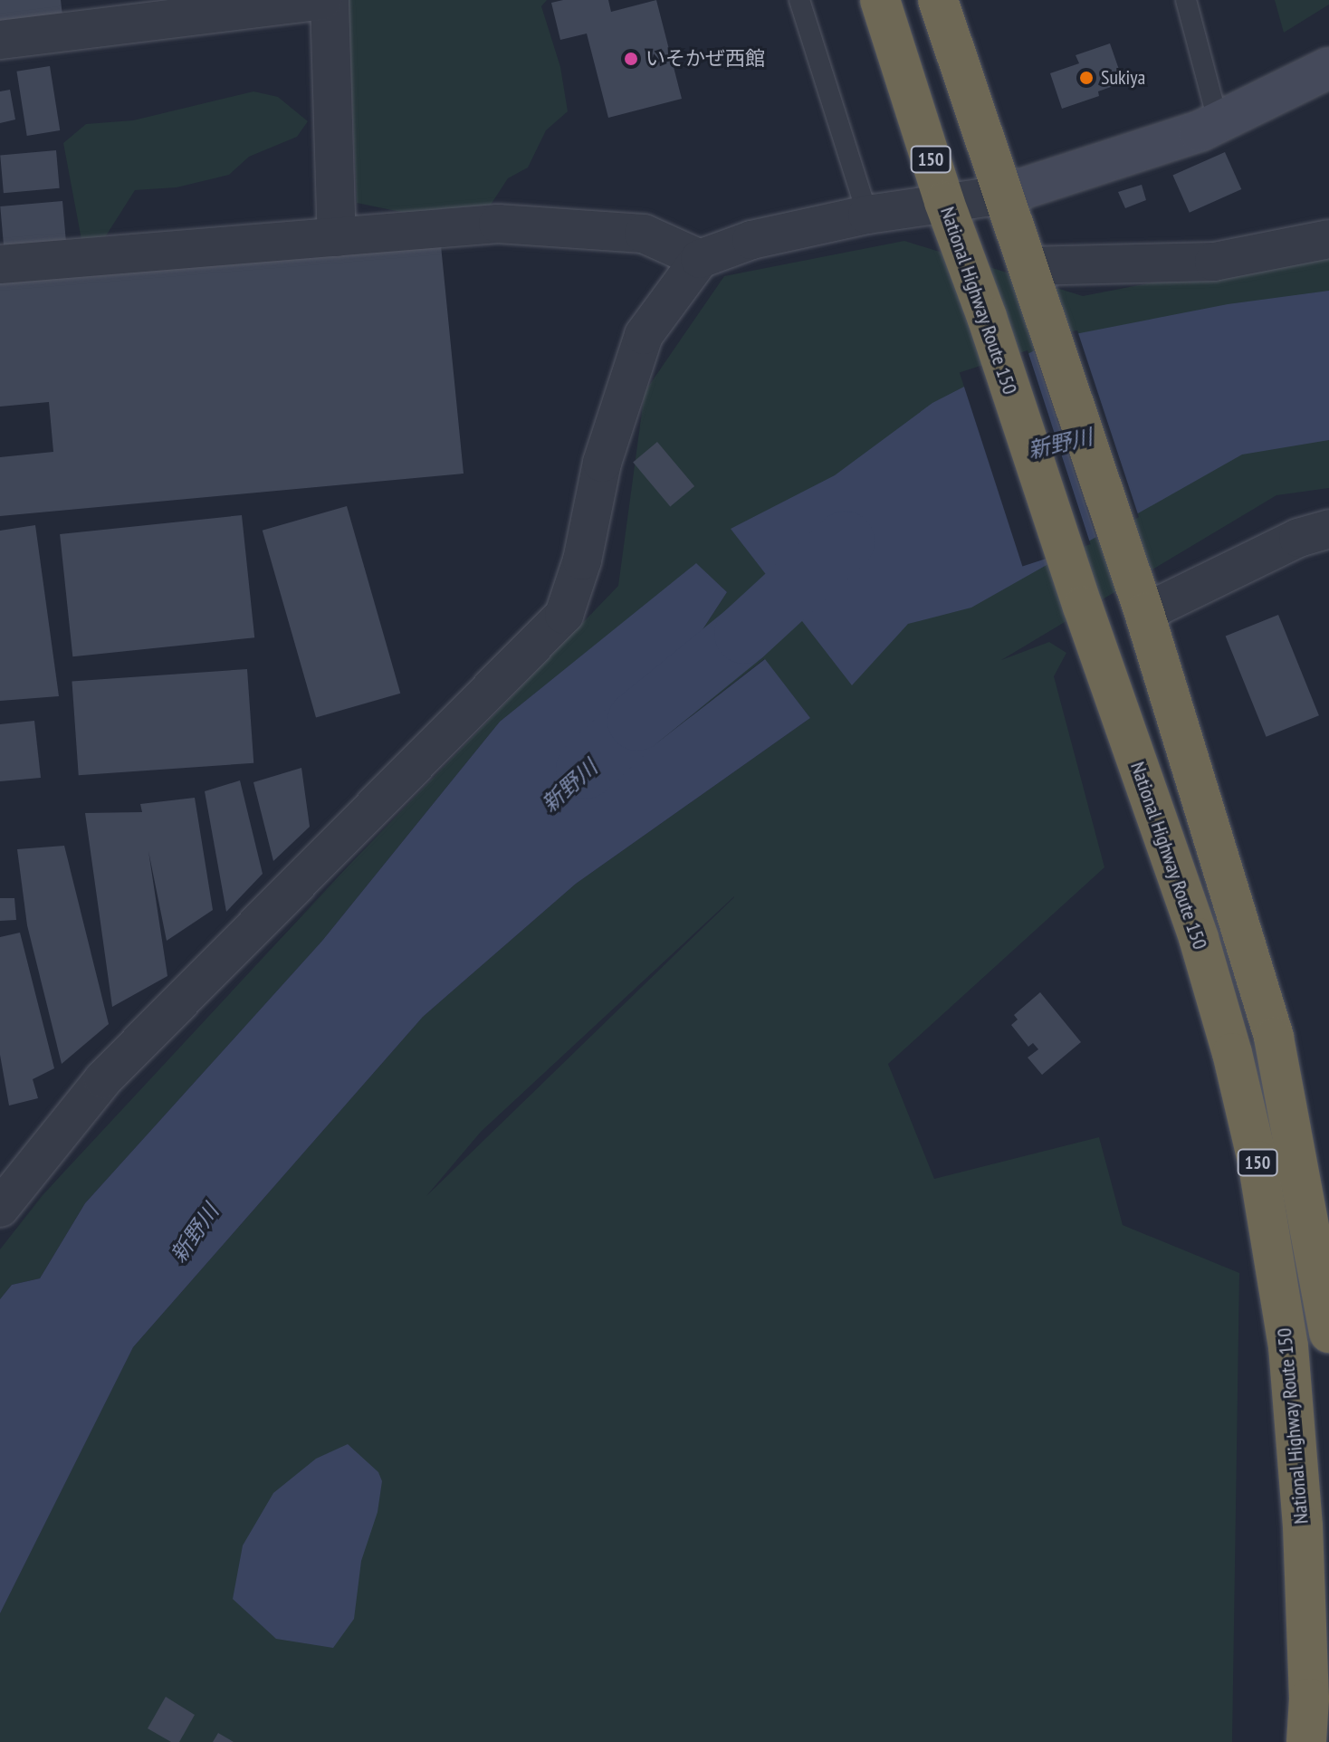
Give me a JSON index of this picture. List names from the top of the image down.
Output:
{
  "streets": {
    "highway": ["150", "National Highway Route 150"]
  },
  "water": ["新野川"],
  "places": ["いそかぜ西館", "Sukiya"]
}
